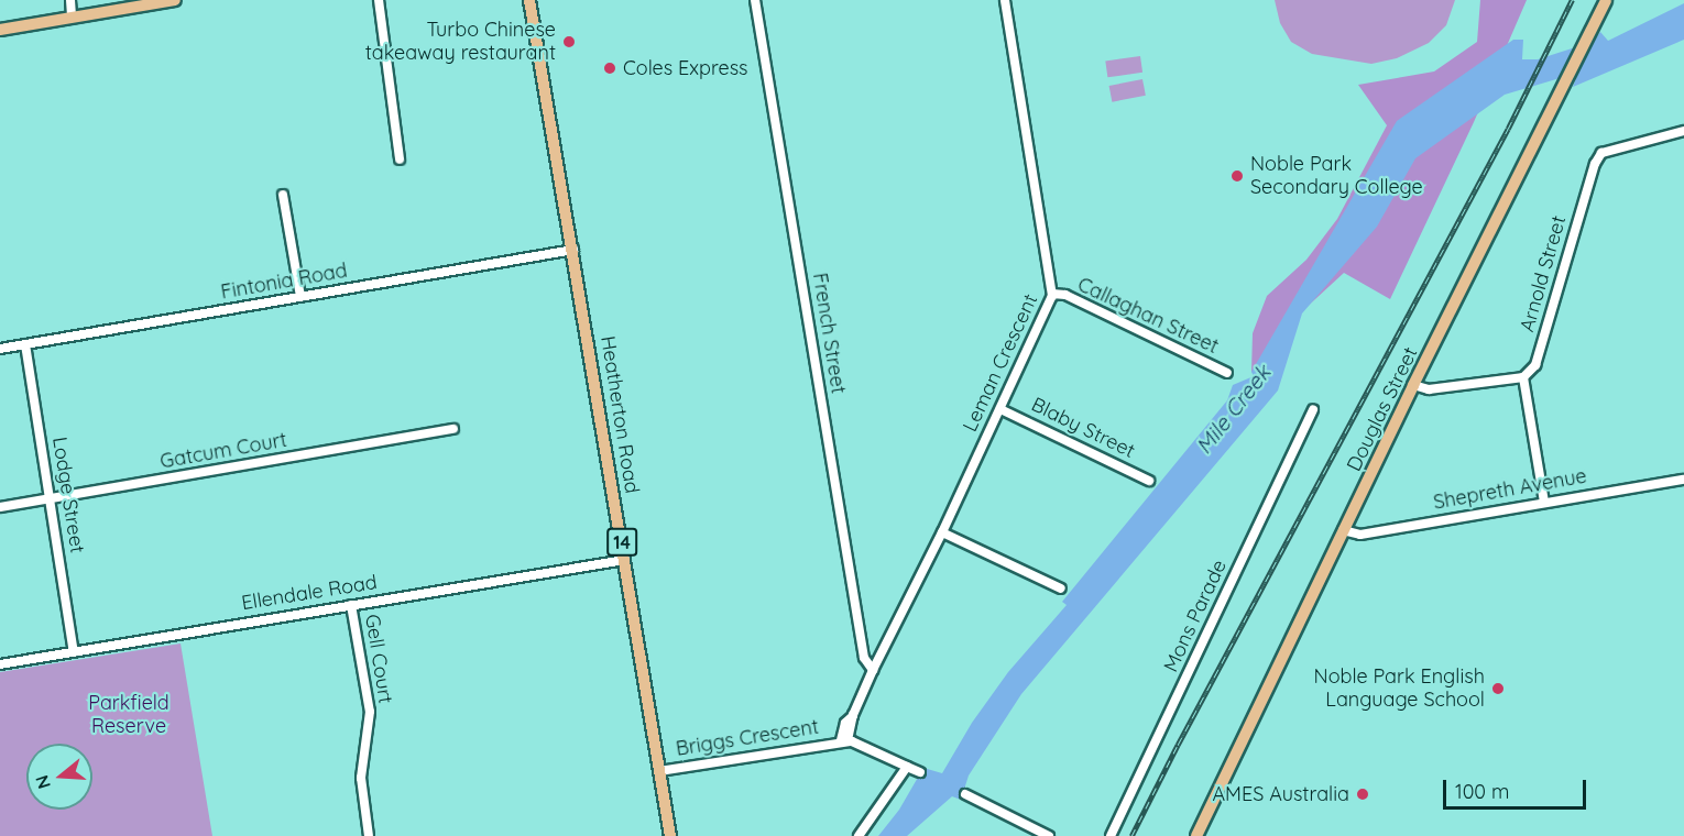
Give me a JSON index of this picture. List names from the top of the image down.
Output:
{
  "streets": {
    "main road": ["Douglas Street", "Heatherton Road", "14"],
    "street": [
      "Arnold Street",
      "Fintonia Road",
      "Callaghan Street",
      "French Street",
      "Leman Crescent",
      "Blaby Street",
      "Gatcum Court",
      "Shepreth Avenue",
      "Lodge Street",
      "Ellendale Road",
      "Mons Parade",
      "Gell Court",
      "Briggs Crescent"
    ]
  },
  "crossings": [
    ["Fintonia Road", "Heatherton Road"],
    ["Fintonia Road", "Lodge Street"],
    ["Callaghan Street", "Leman Crescent"],
    ["French Street", "Leman Crescent"],
    ["Leman Crescent", "Blaby Street"],
    ["Leman Crescent", "Briggs Crescent"],
    ["Douglas Street", "Shepreth Avenue"],
    ["Heatherton Road", "Ellendale Road"],
    ["Heatherton Road", "Briggs Crescent"],
    ["Gatcum Court", "Lodge Street"],
    ["Lodge Street", "Ellendale Road"],
    ["Ellendale Road", "Gell Court"]
  ],
  "water": ["Mile Creek"],
  "parks": ["Parkfield Reserve"],
  "places": [
    "Turbo Chinese takeaway restaurant",
    "Coles Express",
    "Noble Park Secondary College",
    "Noble Park English Language School",
    "AMES Australia"
  ],
  "scale_bar": "100 m",
  "north": "left"
}
